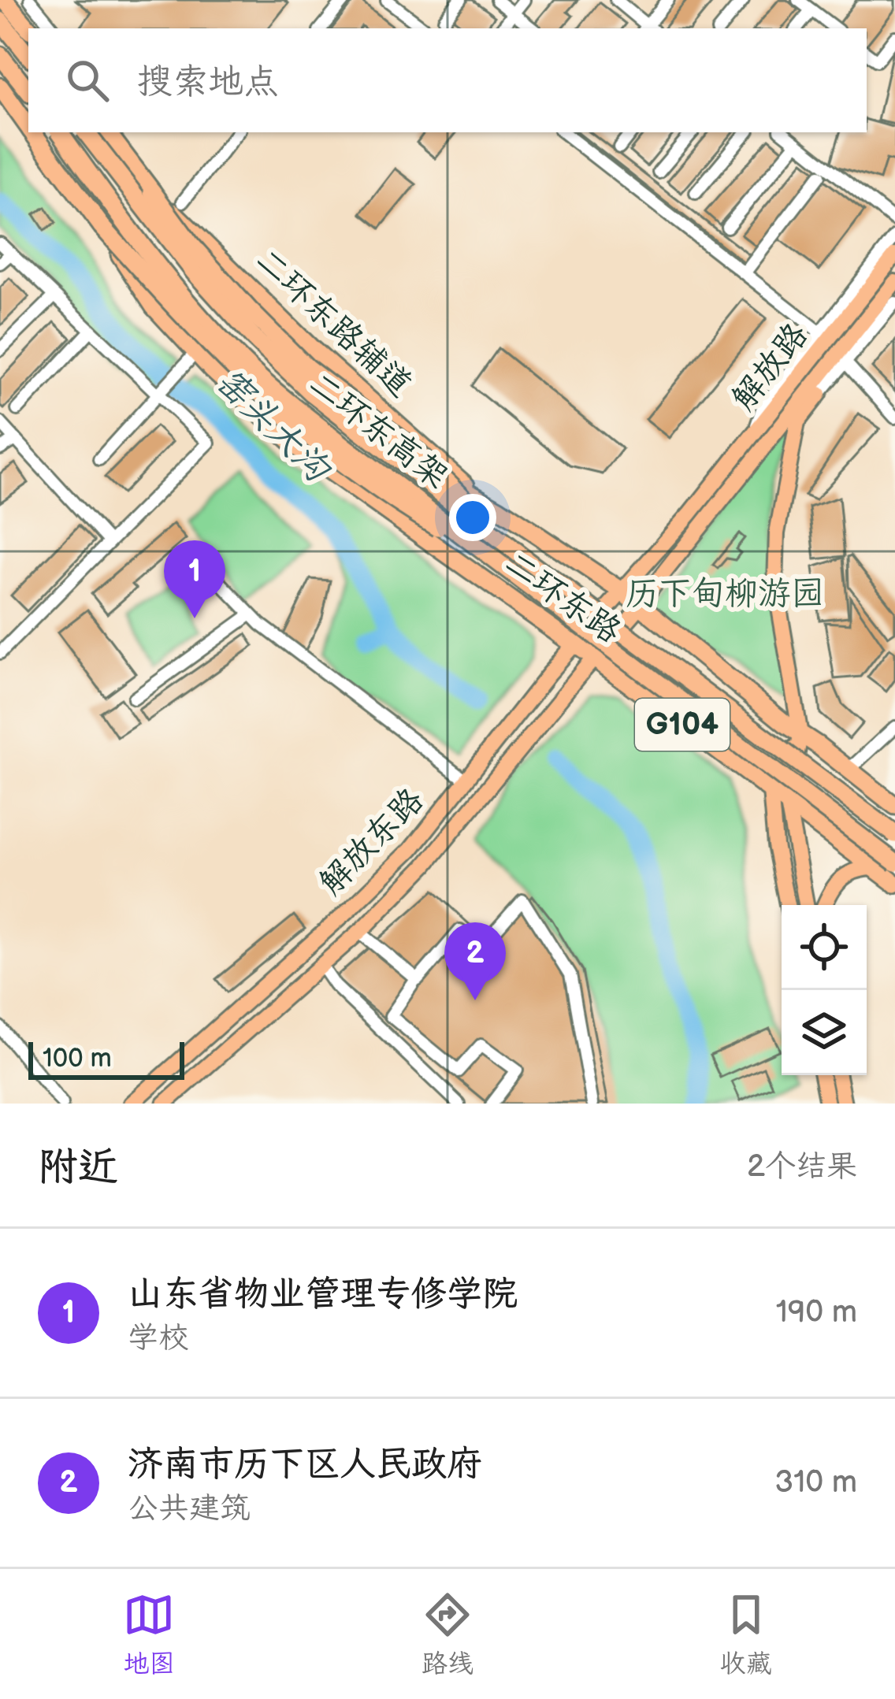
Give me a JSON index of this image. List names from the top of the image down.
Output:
{
  "streets": {
    "highway": [
      "二环东路辅道",
      "二环东高架",
      "二环东路",
      "G104"
    ],
    "main road": ["解放路", "解放东路"]
  },
  "crossings": [
    ["二环东路辅道", "二环东路"],
    ["解放路", "二环东路"],
    ["解放路", "解放东路"],
    ["二环东路", "解放东路"]
  ],
  "water": ["窑头大沟"],
  "parks": ["历下甸柳游园"],
  "scale_bar": "100 m",
  "page": {
    "search": "搜索地点",
    "pins": ["1", "2"],
    "scale": "100 m",
    "heading": ["附近", "2个结果"],
    "list": [
      {
        "mark": "1",
        "name": "山东省物业管理专修学院",
        "note": "学校",
        "value": "190 m"
      },
      {
        "mark": "2",
        "name": "济南市历下区人民政府",
        "note": "公共建筑",
        "value": "310 m"
      }
    ],
    "nav": ["地图", "路线", "收藏"]
  }
}
